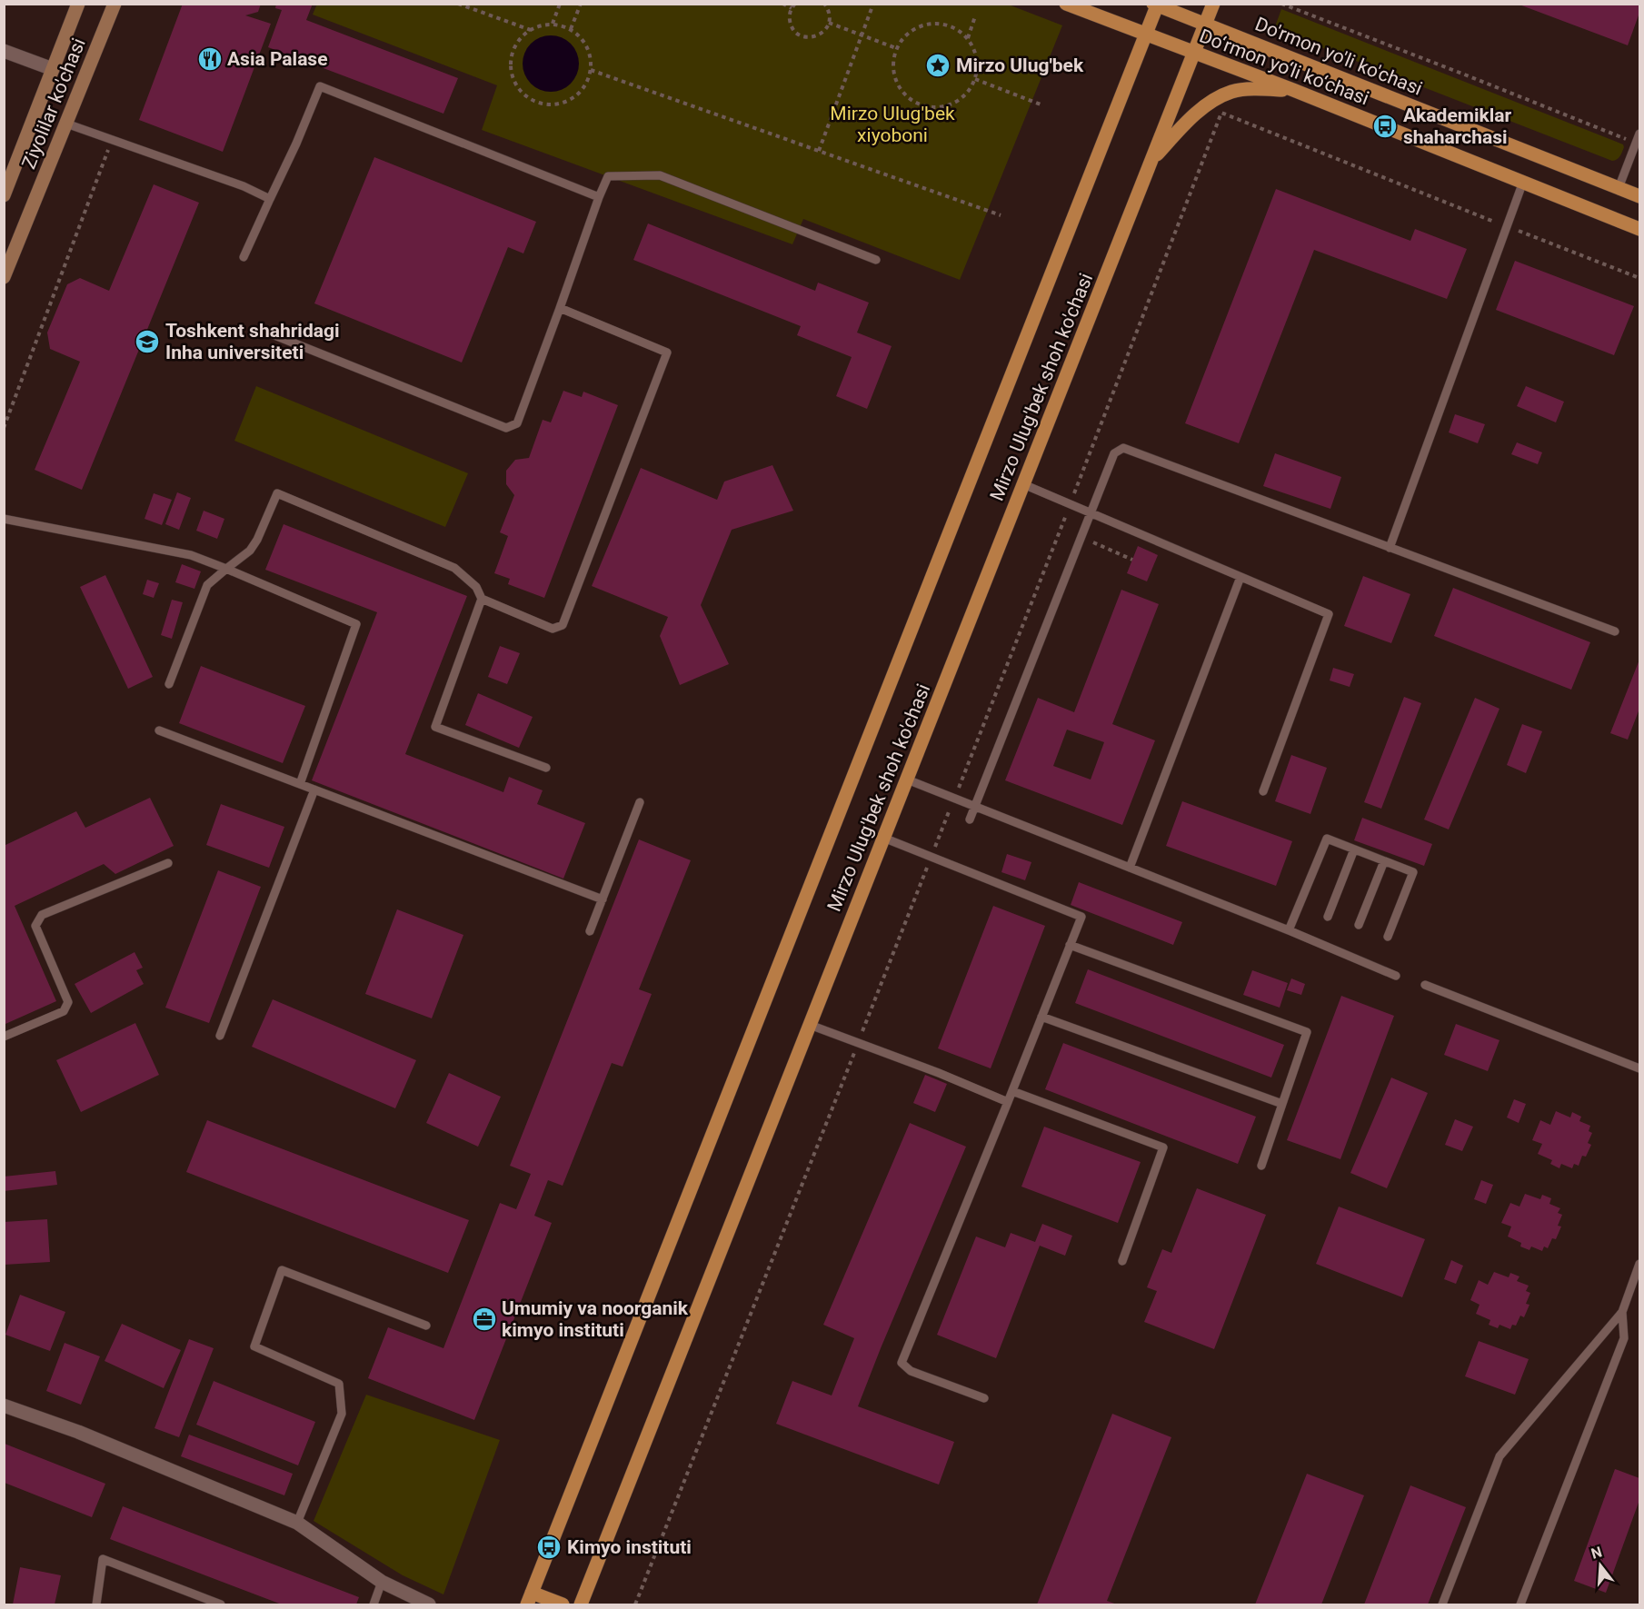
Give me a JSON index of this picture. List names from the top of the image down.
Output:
{
  "streets": {
    "main road": [
      "Do'rmon yo'li ko'chasi",
      "Do‘rmon yo‘li ko‘chasi",
      "Ziyolilar ko'chasi",
      "Mirzo Ulug'bek shoh ko'chasi"
    ]
  },
  "crossings": [
    ["Do'rmon yo'li ko'chasi", "Do‘rmon yo‘li ko‘chasi"],
    ["Do'rmon yo'li ko'chasi", "Mirzo Ulug'bek shoh ko'chasi"],
    ["Do‘rmon yo‘li ko‘chasi", "Mirzo Ulug'bek shoh ko'chasi"]
  ],
  "parks": ["Mirzo Ulug'bek xiyoboni"],
  "places": {
    "restaurant": ["Asia Palase"],
    "place": ["Mirzo Ulug'bek"],
    "bus stop": ["Akademiklar shaharchasi", "Kimyo instituti"],
    "school or university": ["Toshkent shahridagi Inha universiteti"],
    "office": ["Umumiy va noorganik kimyo instituti"]
  },
  "north": "top"
}
